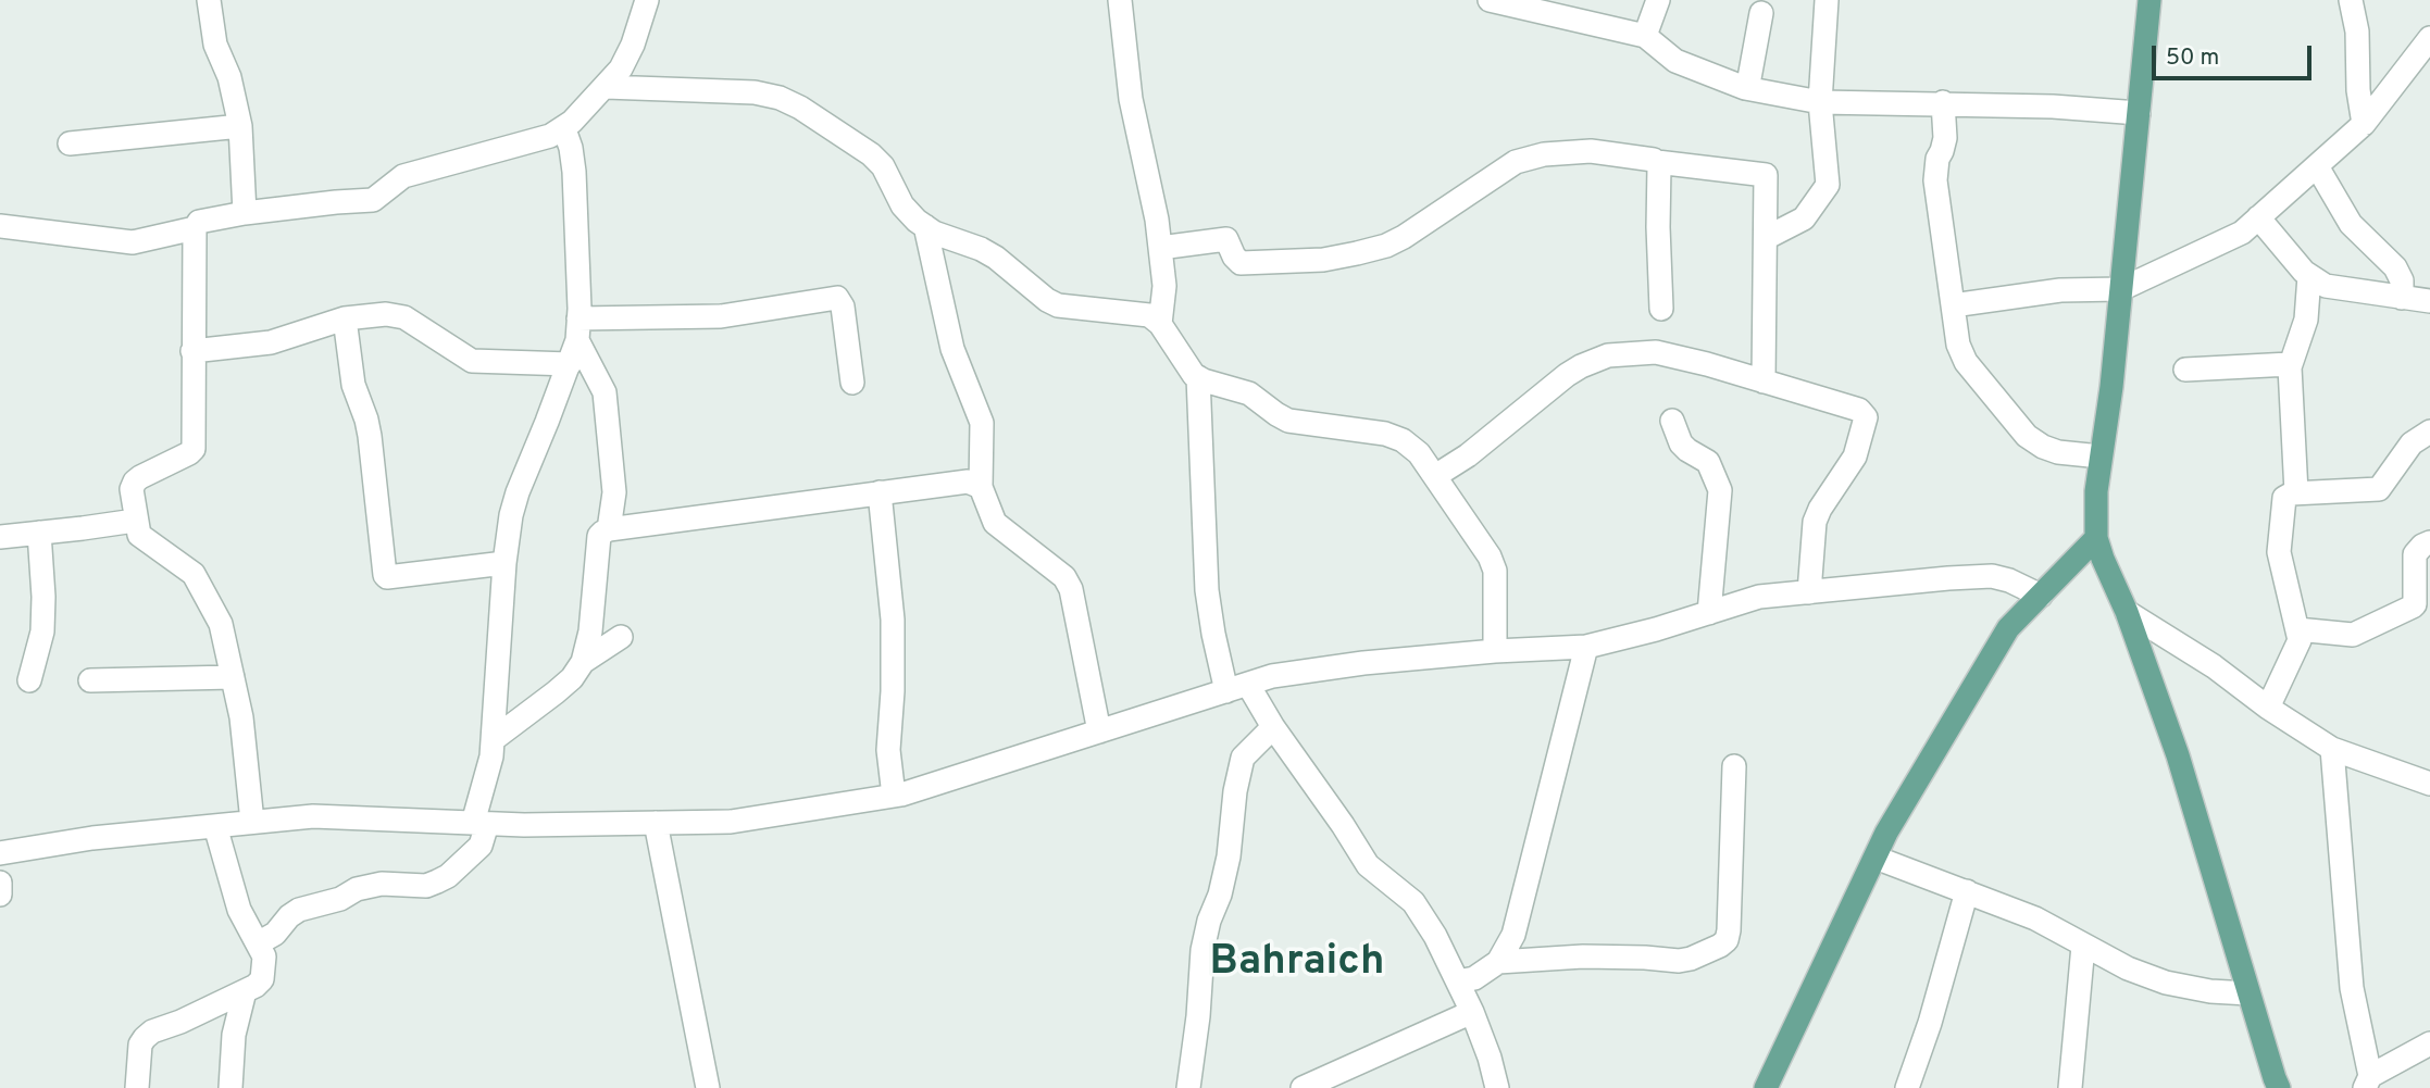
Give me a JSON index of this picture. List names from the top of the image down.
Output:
{
  "districts": ["Bahraich"],
  "scale_bar": "50 m"
}
